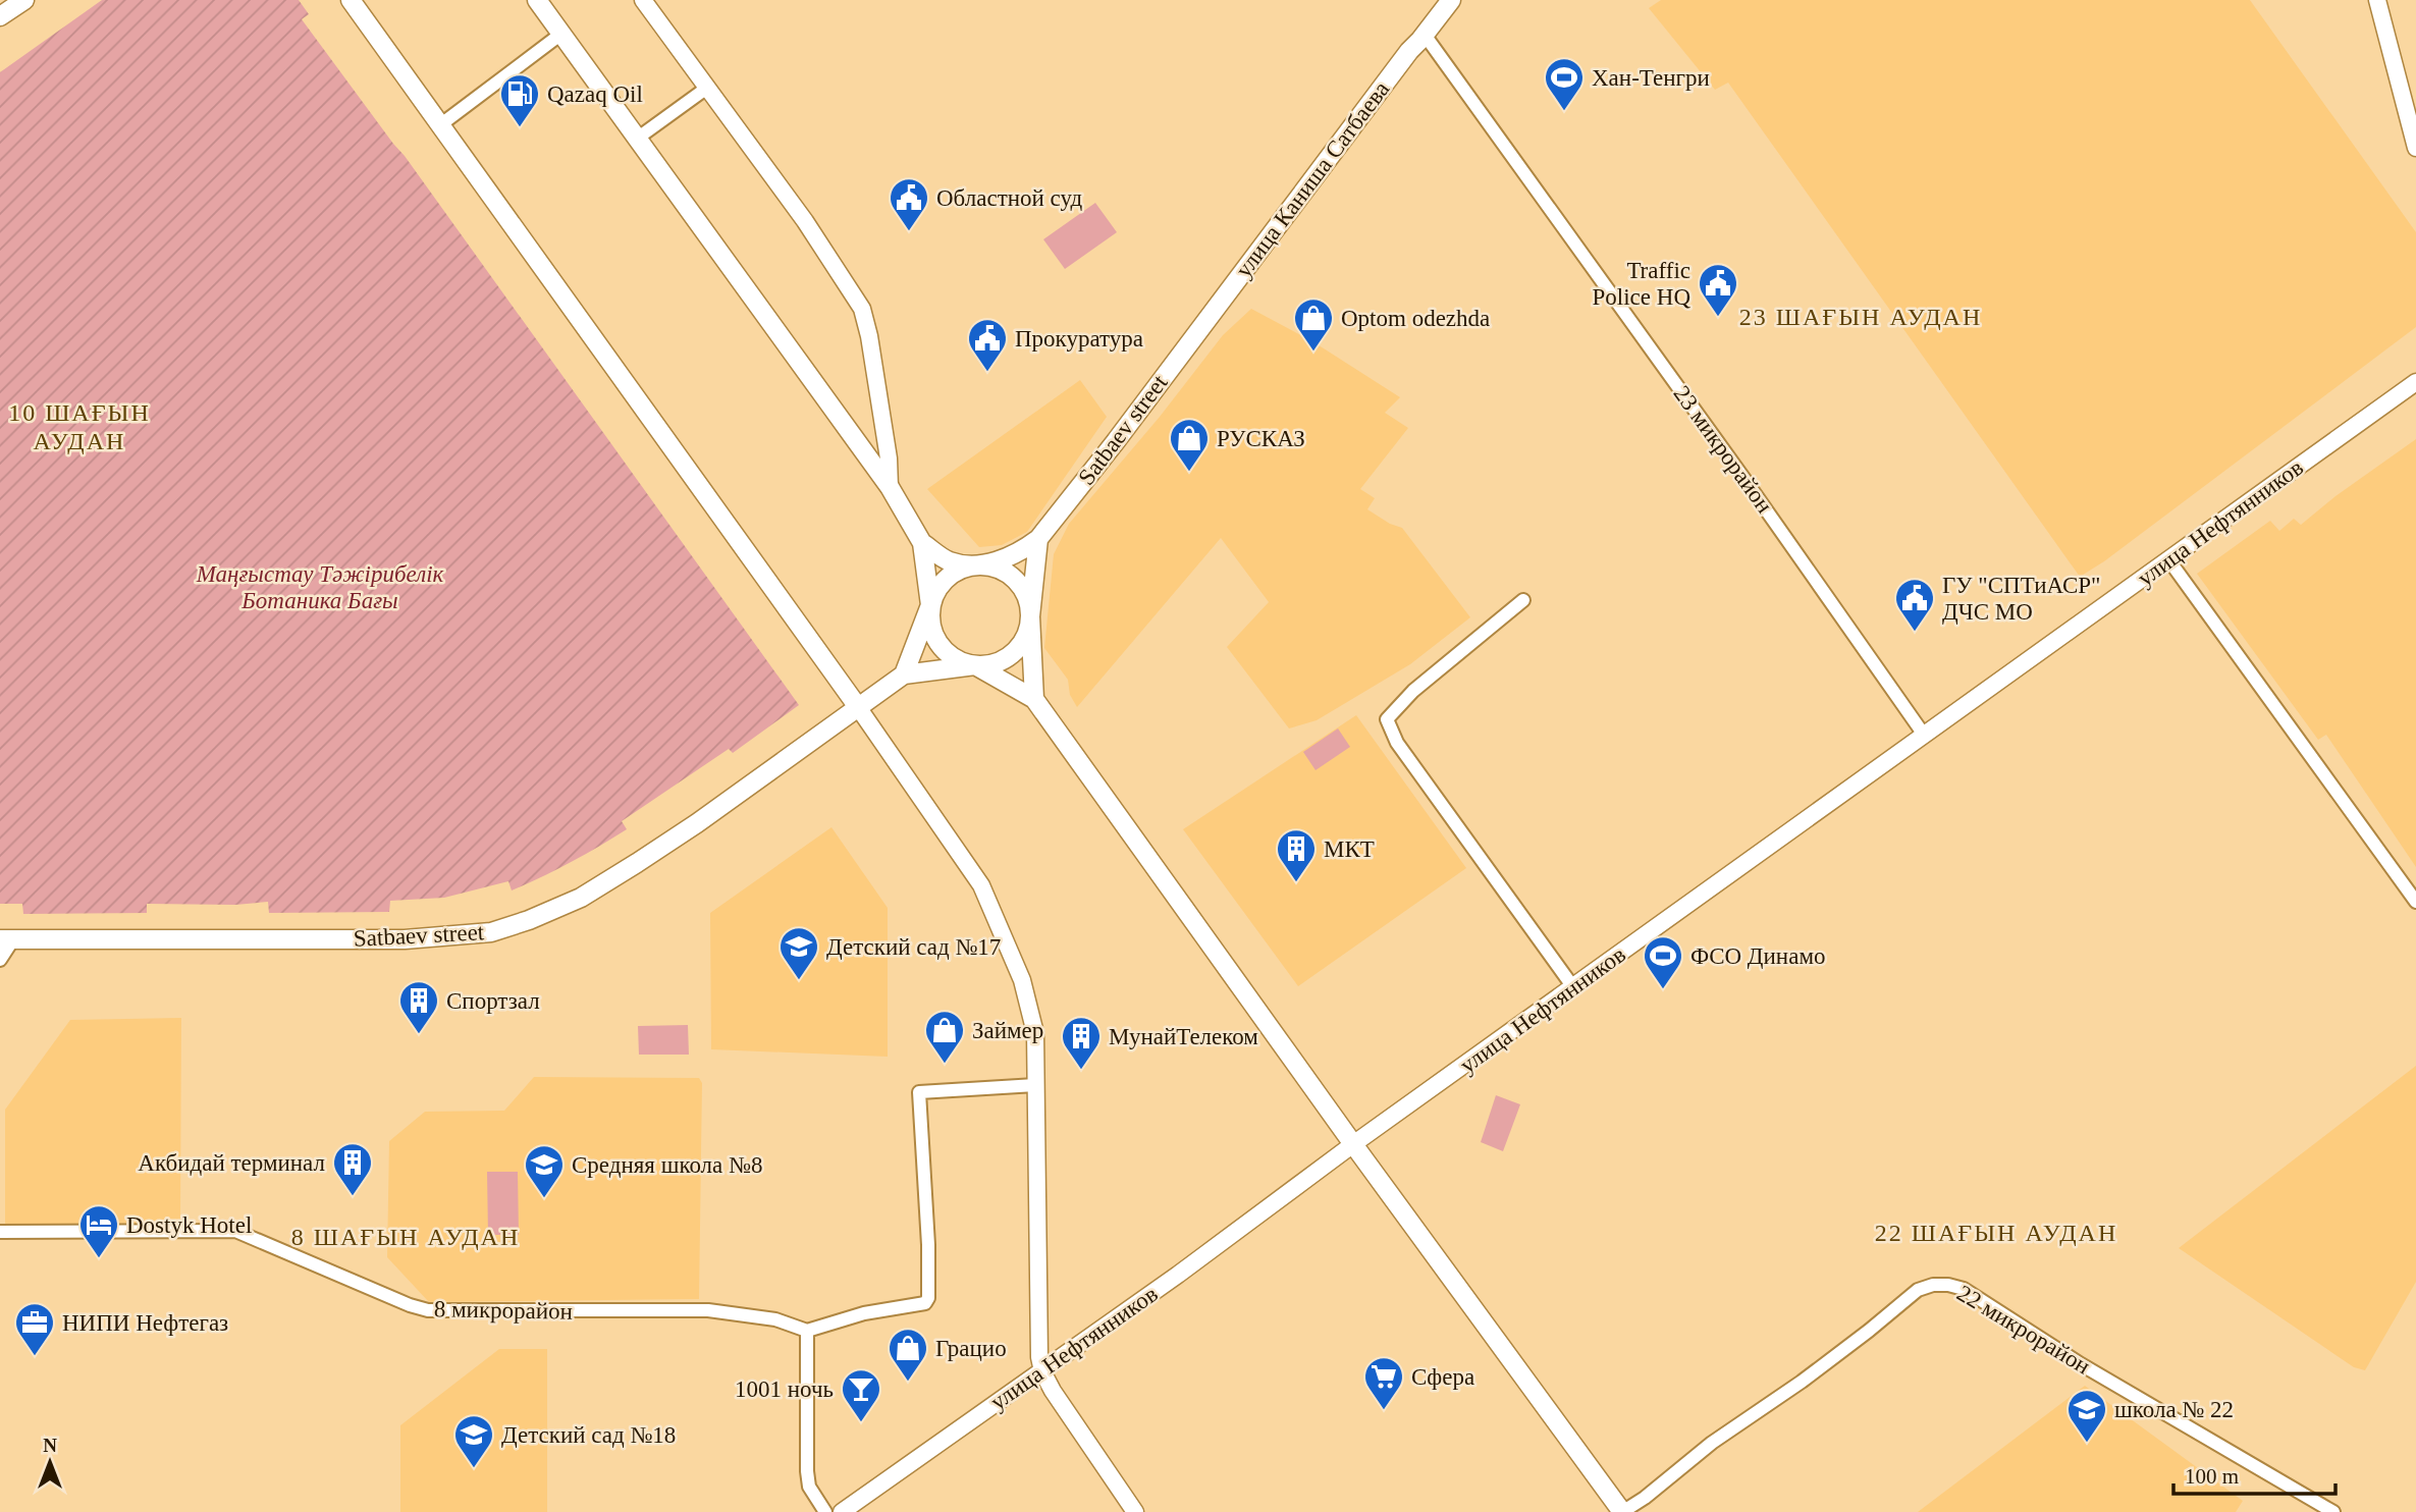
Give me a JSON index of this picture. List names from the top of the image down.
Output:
{
  "streets": {
    "main road": ["улица Каниша Сатбаева", "Satbaev street"],
    "street": [
      "23 микрорайон",
      "улица Нефтянников",
      "8 микрорайон",
      "22 микрорайон"
    ]
  },
  "crossings": [
    ["улица Каниша Сатбаева", "Satbaev street"],
    ["улица Каниша Сатбаева", "23 микрорайон"],
    ["23 микрорайон", "улица Нефтянников"]
  ],
  "districts": [
    "23 ШАҒЫН АУДАН",
    "10 ШАҒЫН АУДАН",
    "22 ШАҒЫН АУДАН",
    "8 ШАҒЫН АУДАН"
  ],
  "parks": ["Маңғыстау Тәжірибелік Ботаника Бағы"],
  "places": {
    "sports": ["Хан-Тенгри", "ФСО Динамо"],
    "fuel station": ["Qazaq Oil"],
    "public building": [
      "Областной суд",
      "Traffic Police HQ",
      "Прокуратура",
      "ГУ \"СПТиАСР\" ДЧС МО"
    ],
    "shop": [
      "Optom odezhda",
      "РУСКАЗ",
      "Займер",
      "Грацио"
    ],
    "building": [
      "МКТ",
      "Спортзал",
      "МунайТелеком",
      "Акбидай терминал"
    ],
    "school or university": [
      "Детский сад №17",
      "Средняя школа №8",
      "школа № 22",
      "Детский сад №18"
    ],
    "hotel": ["Dostyk Hotel"],
    "office": ["НИПИ Нефтегаз"],
    "supermarket": ["Сфера"],
    "bar": ["1001 ночь"]
  },
  "scale_bar": "100 m",
  "north": "top"
}
